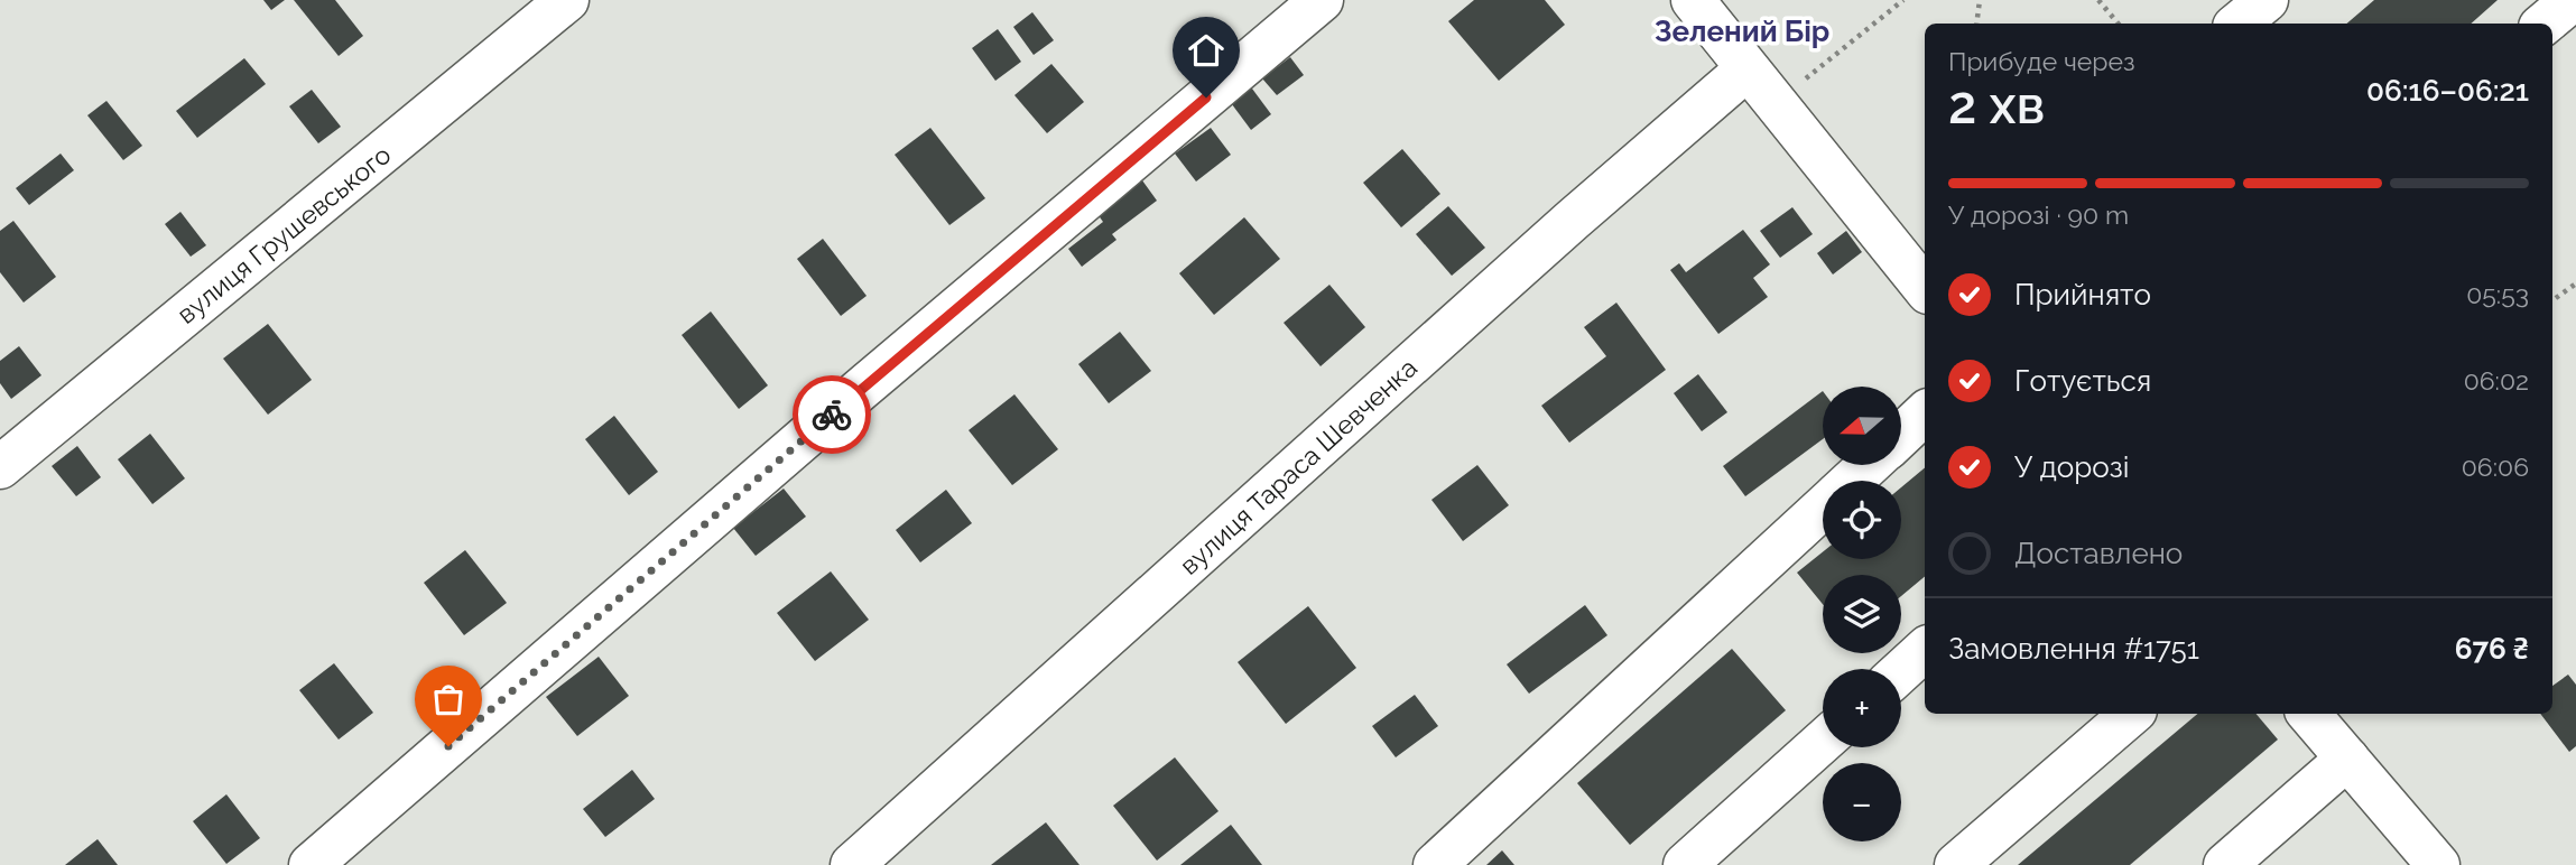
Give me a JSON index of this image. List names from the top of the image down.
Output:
{
  "streets": {
    "street": ["вулиця Грушевського", "вулиця Тараса Шевченка"]
  },
  "districts": ["Зелений Бір"],
  "north": "left",
  "page": {
    "heading": ["2 хв", "Прибуде через", "06:16–06:21"],
    "panel": ["Замовлення #1751", "676 ₴"],
    "bar": "У дорозі · 90 m",
    "list": [
      ["Прийнято", "05:53"],
      ["Готується", "06:02"],
      ["У дорозі", "06:06"],
      "Доставлено"
    ],
    "map_buttons": ["+", "−"]
  }
}
